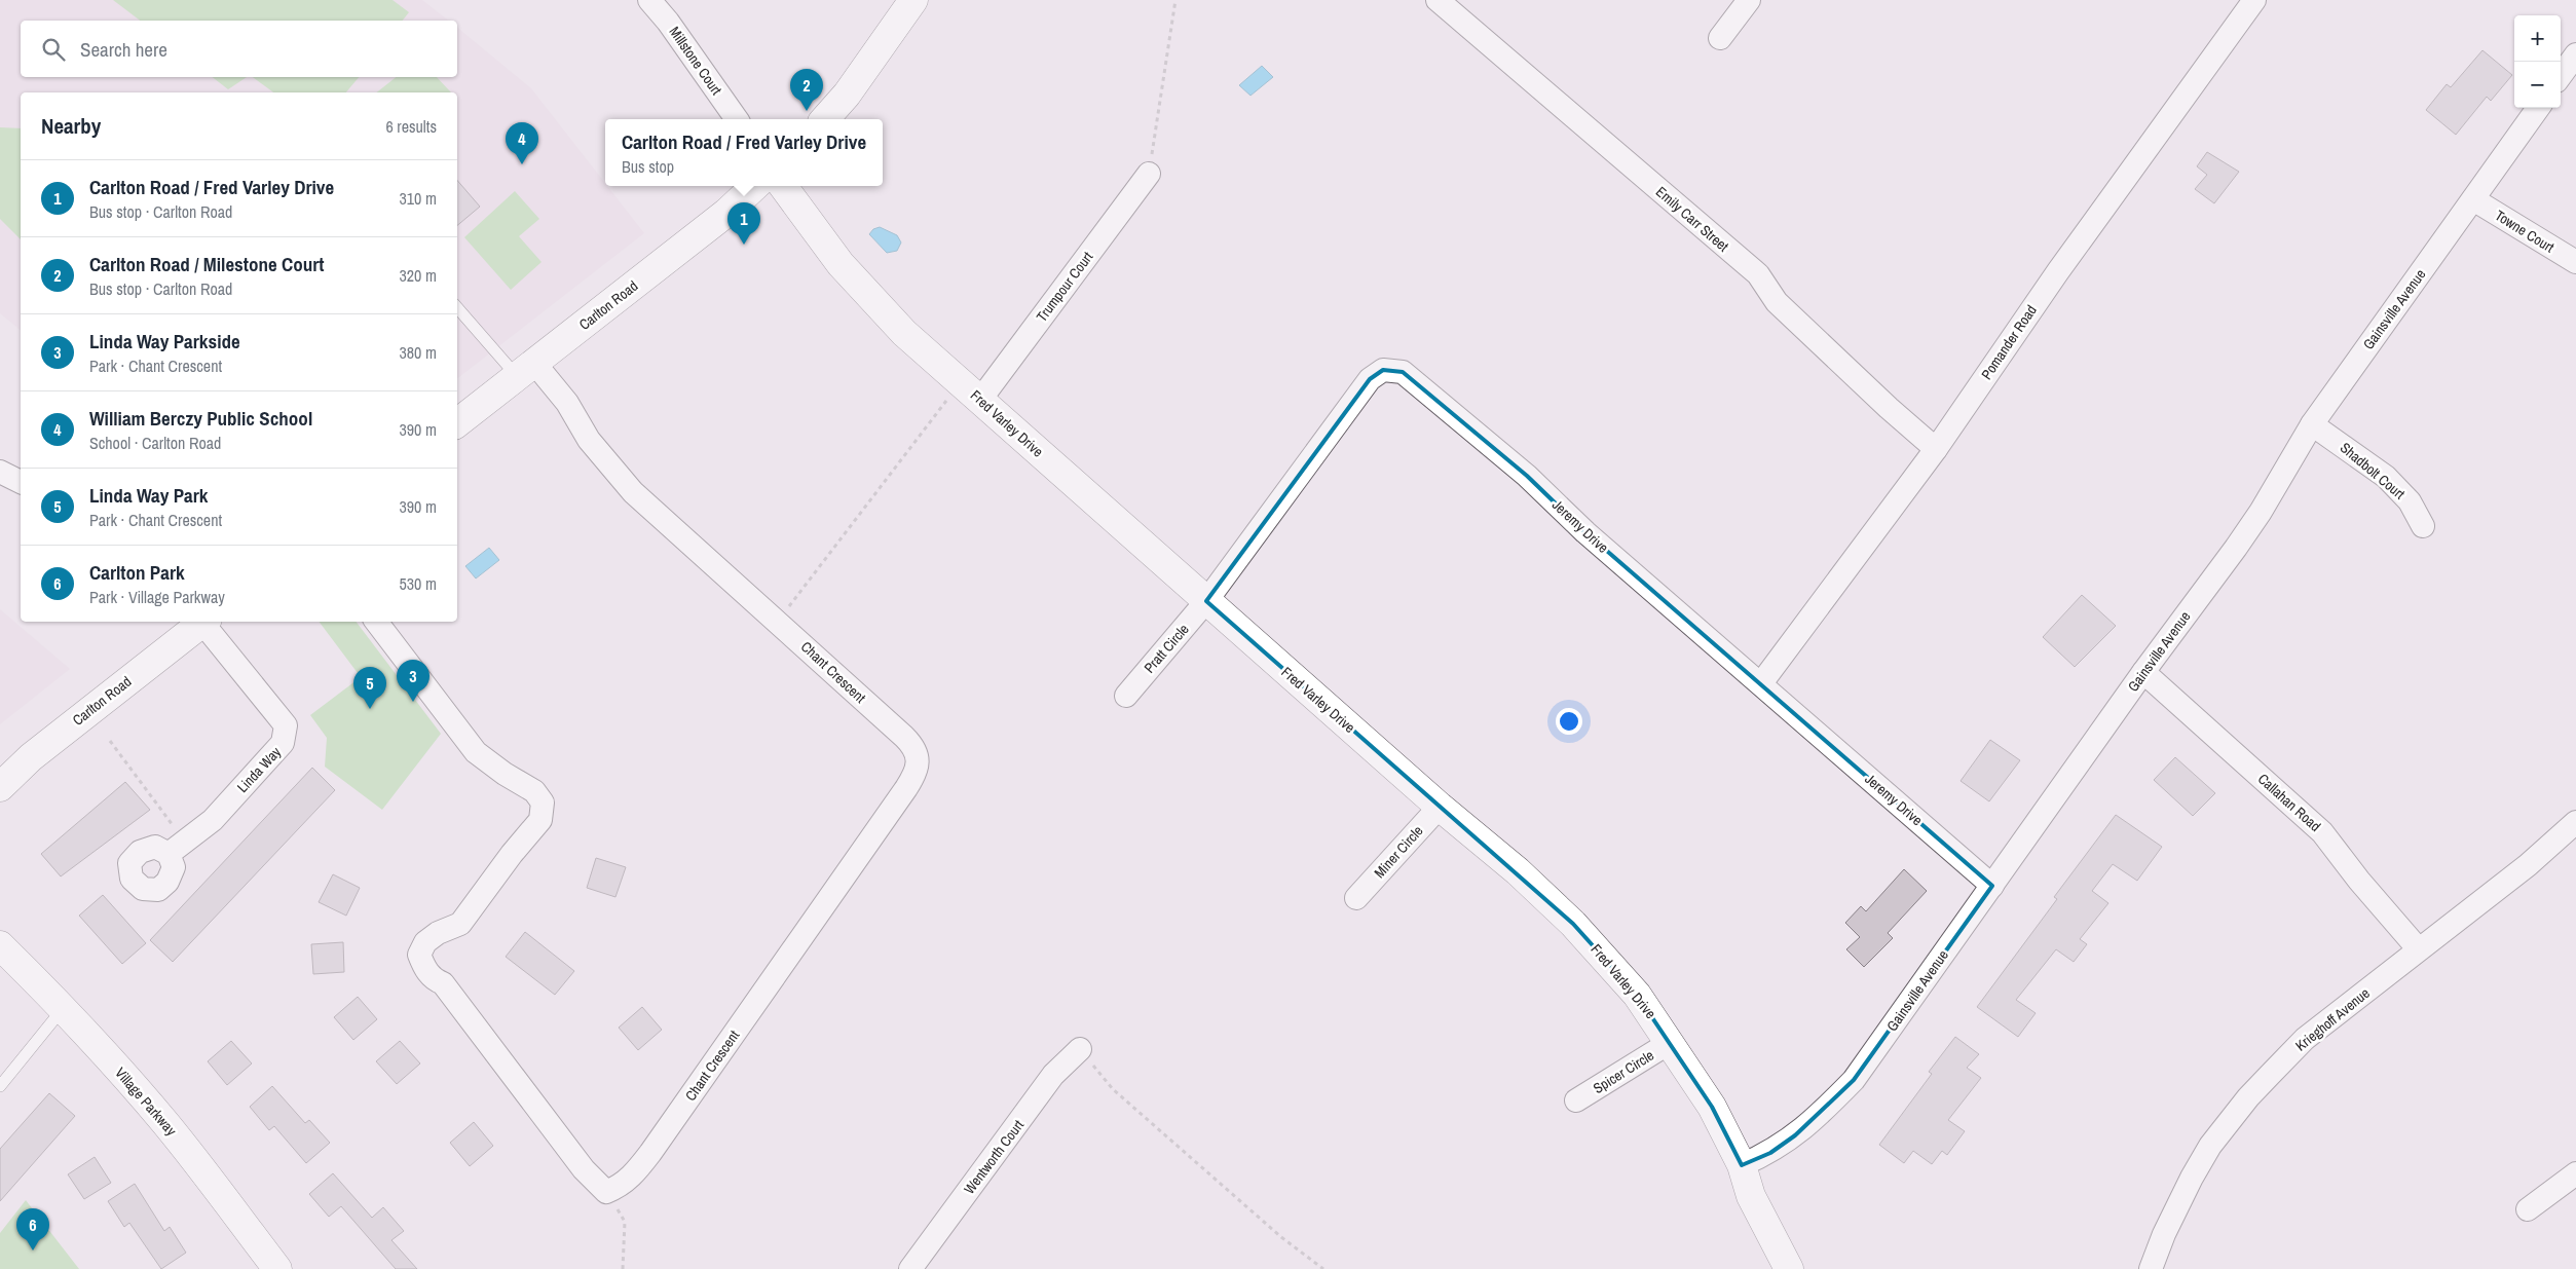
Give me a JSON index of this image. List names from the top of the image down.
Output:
{
  "streets": {
    "street": [
      "Millstone Court",
      "Emily Carr Street",
      "Towne Court",
      "Trumpour Court",
      "Carlton Road",
      "Gainsville Avenue",
      "Pomander Road",
      "Fred Varley Drive",
      "Shadbolt Court",
      "Jeremy Drive",
      "Pratt Circle",
      "Chant Crescent",
      "Linda Way",
      "Callahan Road",
      "Miner Circle",
      "Krieghoff Avenue",
      "Spicer Circle",
      "Village Parkway",
      "Wentworth Court"
    ]
  },
  "crossings": [
    ["Emily Carr Street", "Pomander Road"],
    ["Towne Court", "Gainsville Avenue"],
    ["Trumpour Court", "Fred Varley Drive"],
    ["Carlton Road", "Chant Crescent"],
    ["Gainsville Avenue", "Fred Varley Drive"],
    ["Gainsville Avenue", "Shadbolt Court"],
    ["Gainsville Avenue", "Jeremy Drive"],
    ["Gainsville Avenue", "Callahan Road"],
    ["Pomander Road", "Jeremy Drive"],
    ["Fred Varley Drive", "Jeremy Drive"],
    ["Fred Varley Drive", "Pratt Circle"],
    ["Fred Varley Drive", "Miner Circle"],
    ["Fred Varley Drive", "Spicer Circle"],
    ["Jeremy Drive", "Pratt Circle"],
    ["Callahan Road", "Krieghoff Avenue"]
  ],
  "page": {
    "map_buttons": ["+", "−"],
    "search": "Search here",
    "pins": [
      "2",
      "4",
      "1",
      "3",
      "5",
      "6"
    ],
    "heading": ["Nearby", "6 results"],
    "popup": ["Carlton Road / Fred Varley Drive", "Bus stop"],
    "list": [
      {
        "mark": "1",
        "name": "Carlton Road / Fred Varley Drive",
        "note": "Bus stop · Carlton Road",
        "value": "310 m"
      },
      {
        "mark": "2",
        "name": "Carlton Road / Milestone Court",
        "note": "Bus stop · Carlton Road",
        "value": "320 m"
      },
      {
        "mark": "3",
        "name": "Linda Way Parkside",
        "note": "Park · Chant Crescent",
        "value": "380 m"
      },
      {
        "mark": "4",
        "name": "William Berczy Public School",
        "note": "School · Carlton Road",
        "value": "390 m"
      },
      {
        "mark": "5",
        "name": "Linda Way Park",
        "note": "Park · Chant Crescent",
        "value": "390 m"
      },
      {
        "mark": "6",
        "name": "Carlton Park",
        "note": "Park · Village Parkway",
        "value": "530 m"
      }
    ]
  }
}
